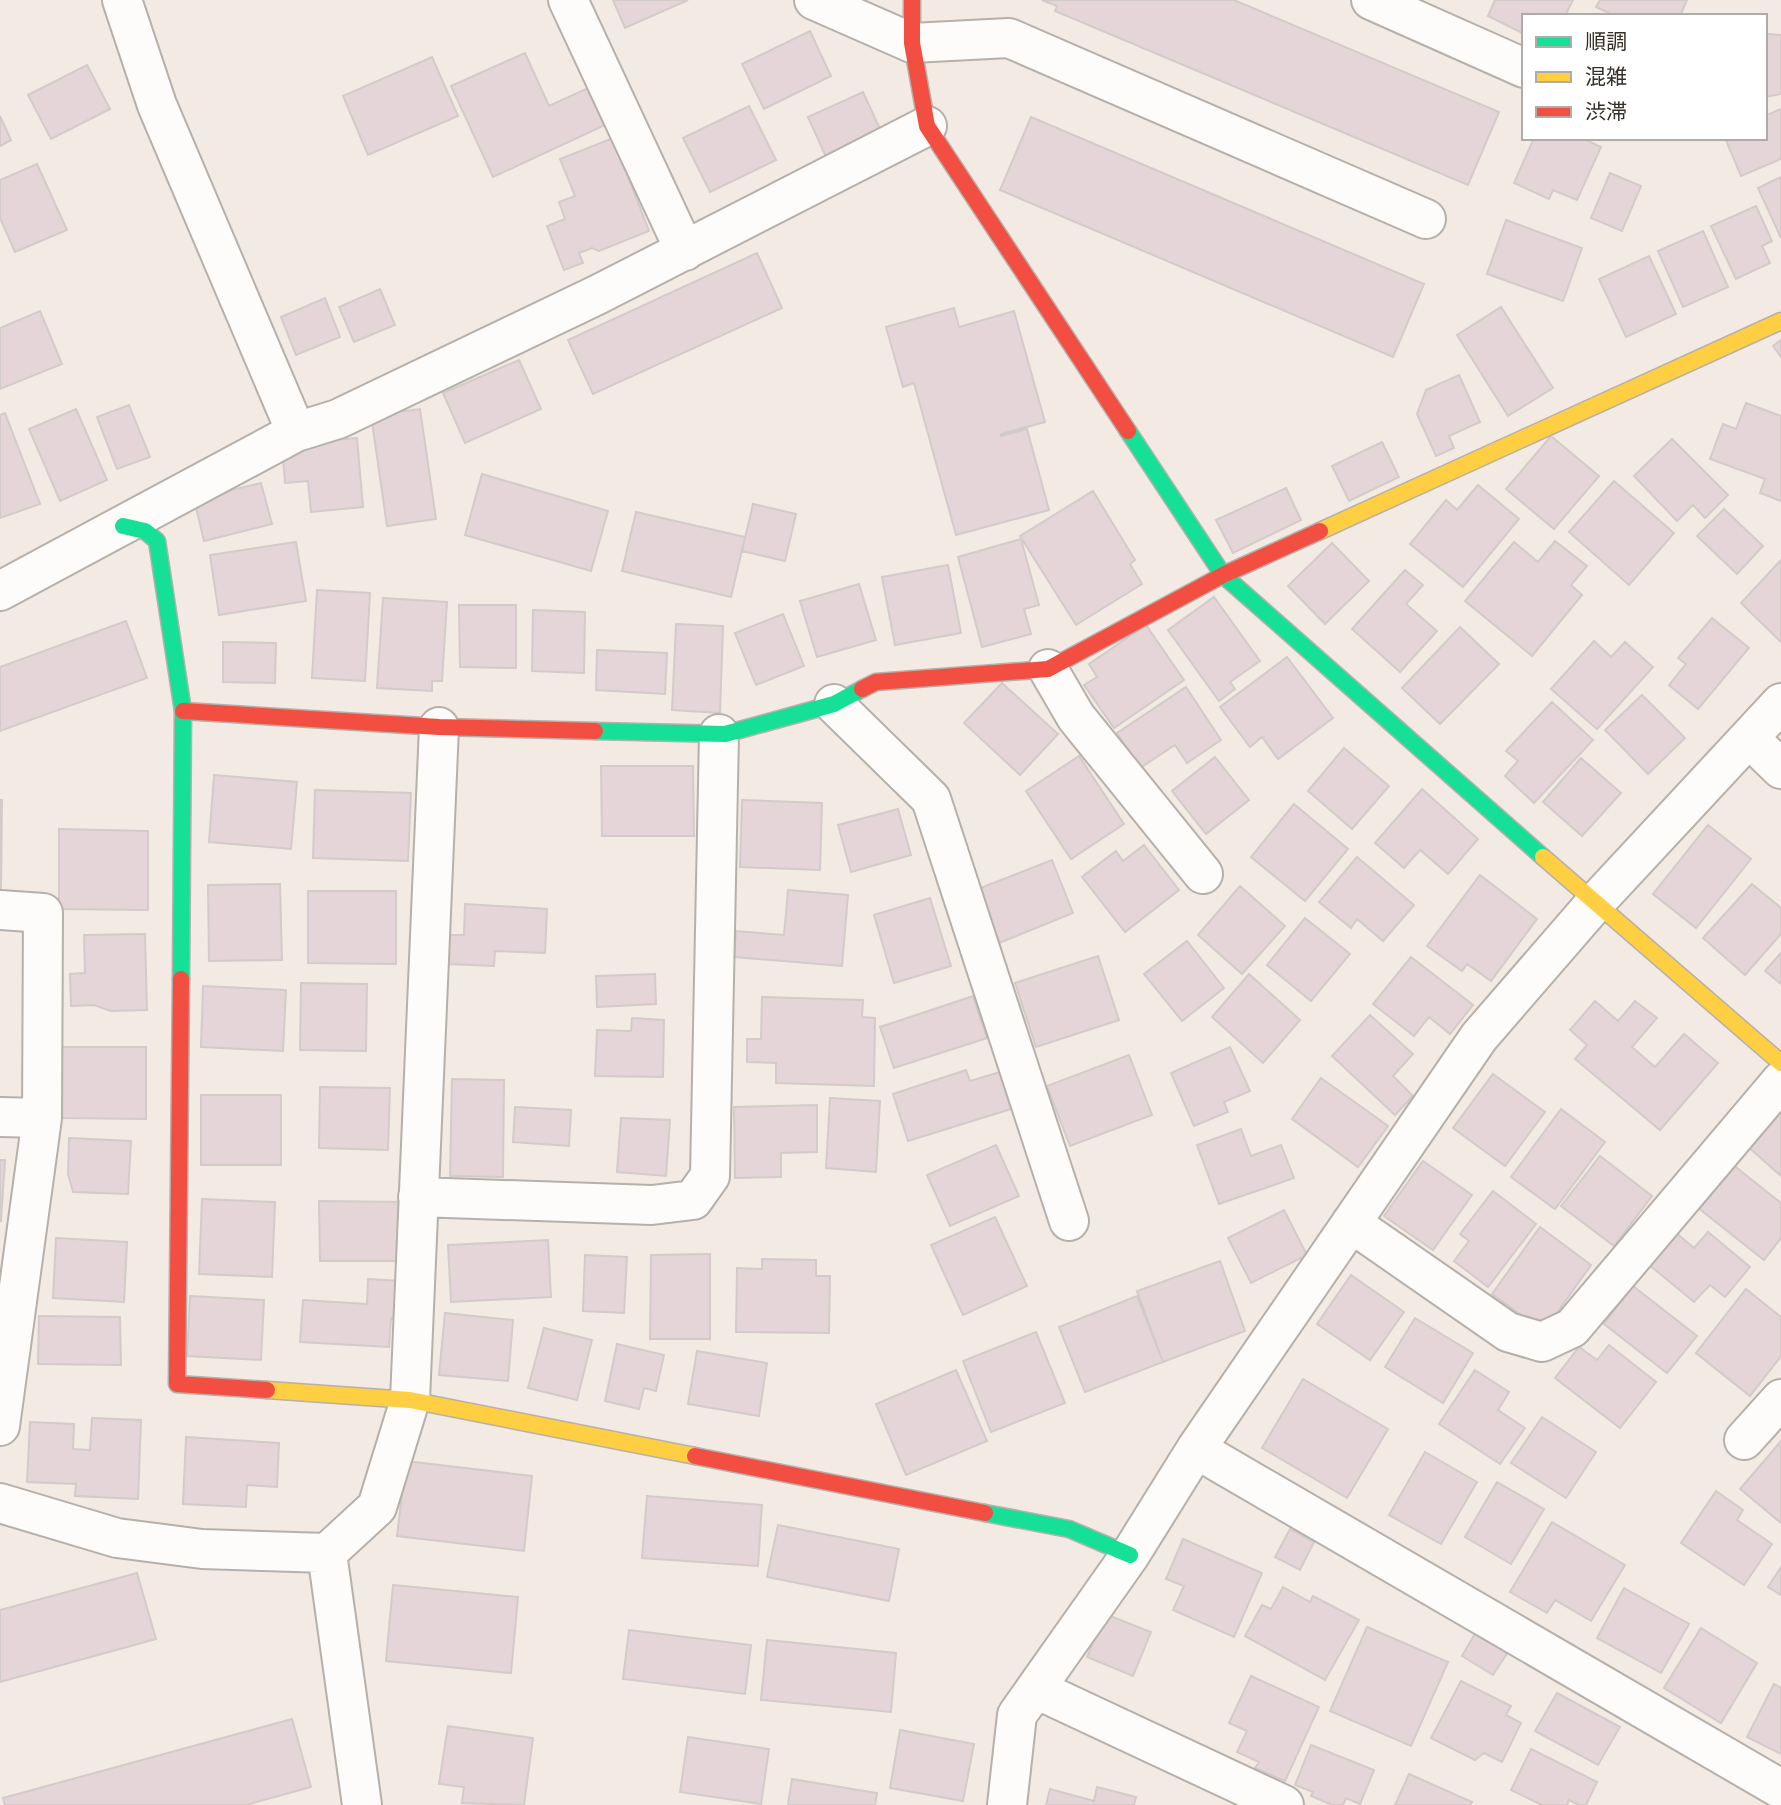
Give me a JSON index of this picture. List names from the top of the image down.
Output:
{
  "legend": ["順調", "混雑", "渋滞"]
}
